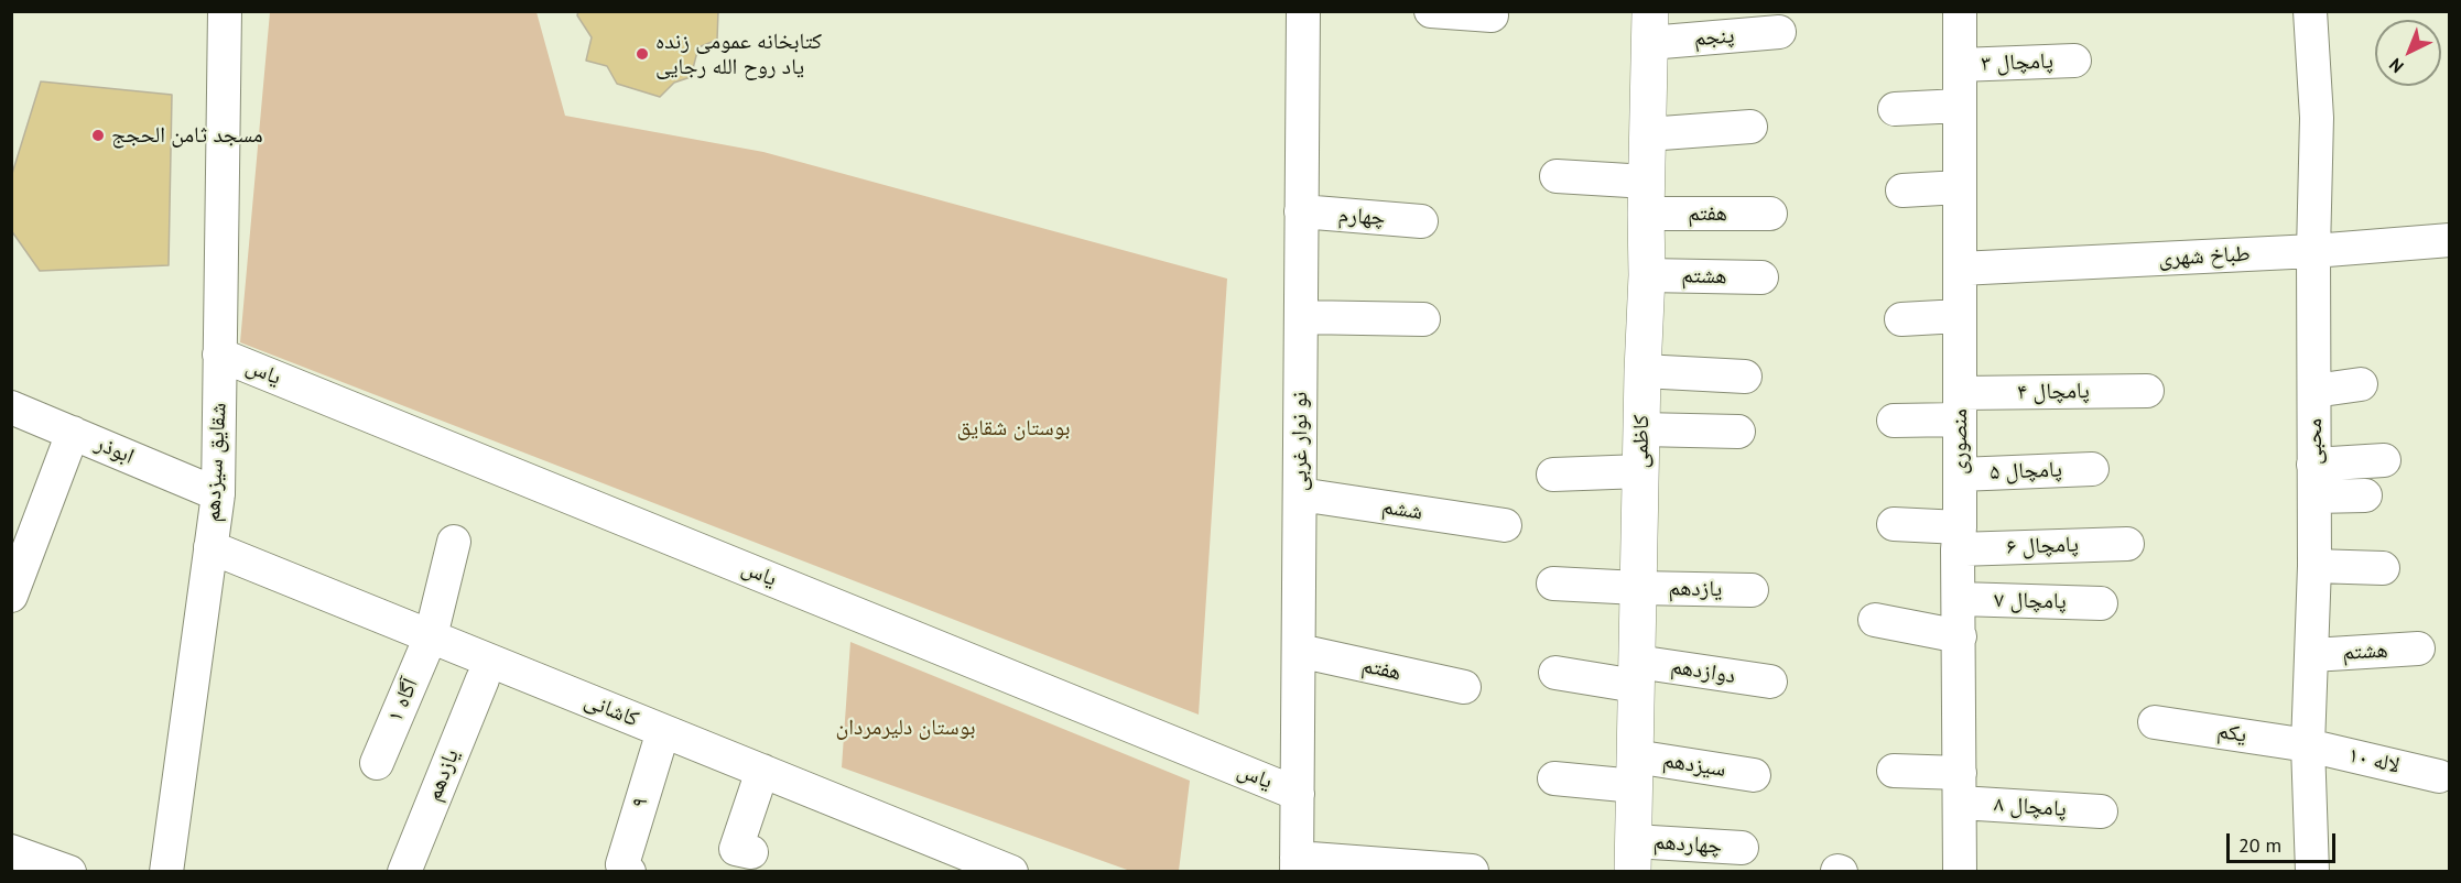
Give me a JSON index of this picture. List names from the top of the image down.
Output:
{
  "streets": {
    "street": [
      "پنجم",
      "۳ پامچال",
      "هفتم",
      "چهارم",
      "طباخ شهری",
      "هشتم",
      "یاس",
      "پامچال ۴",
      "نو نوار غربی",
      "کاظمی",
      "منصوری",
      "محبی",
      "ابوذر",
      "شقایق سیزدهم",
      "۵ پامچال",
      "ششم",
      "۶ پامچال",
      "یازدهم",
      "۷ پامچال",
      "دوازدهم",
      "آگاه ۱",
      "کاشانی",
      "یکم",
      "لاله ۱۰",
      "سیزدهم",
      "۹",
      "۸ پامچال",
      "چهاردهم"
    ]
  },
  "crossings": [
    ["پنجم", "کاظمی"],
    ["۳ پامچال", "منصوری"],
    ["هفتم", "نو نوار غربی"],
    ["هفتم", "کاظمی"],
    ["چهارم", "نو نوار غربی"],
    ["طباخ شهری", "منصوری"],
    ["طباخ شهری", "محبی"],
    ["هشتم", "کاظمی"],
    ["هشتم", "محبی"],
    ["یاس", "نو نوار غربی"],
    ["یاس", "شقایق سیزدهم"],
    ["پامچال ۴", "منصوری"],
    ["نو نوار غربی", "ششم"],
    ["کاظمی", "یازدهم"],
    ["کاظمی", "دوازدهم"],
    ["کاظمی", "سیزدهم"],
    ["کاظمی", "چهاردهم"],
    ["منصوری", "۵ پامچال"],
    ["منصوری", "۶ پامچال"],
    ["منصوری", "۷ پامچال"],
    ["منصوری", "۸ پامچال"],
    ["محبی", "یکم"],
    ["محبی", "لاله ۱۰"],
    ["ابوذر", "شقایق سیزدهم"],
    ["شقایق سیزدهم", "کاشانی"],
    ["آگاه ۱", "کاشانی"],
    ["کاشانی", "۹"],
    ["یکم", "لاله ۱۰"]
  ],
  "parks": ["بوستان شقایق", "بوستان دلیرمردان"],
  "places": ["کتابخانه عمومی زنده یاد روح الله رجایی", "مسجد ثامن الحجج"],
  "scale_bar": "20 m",
  "north": "bottom left"
}
